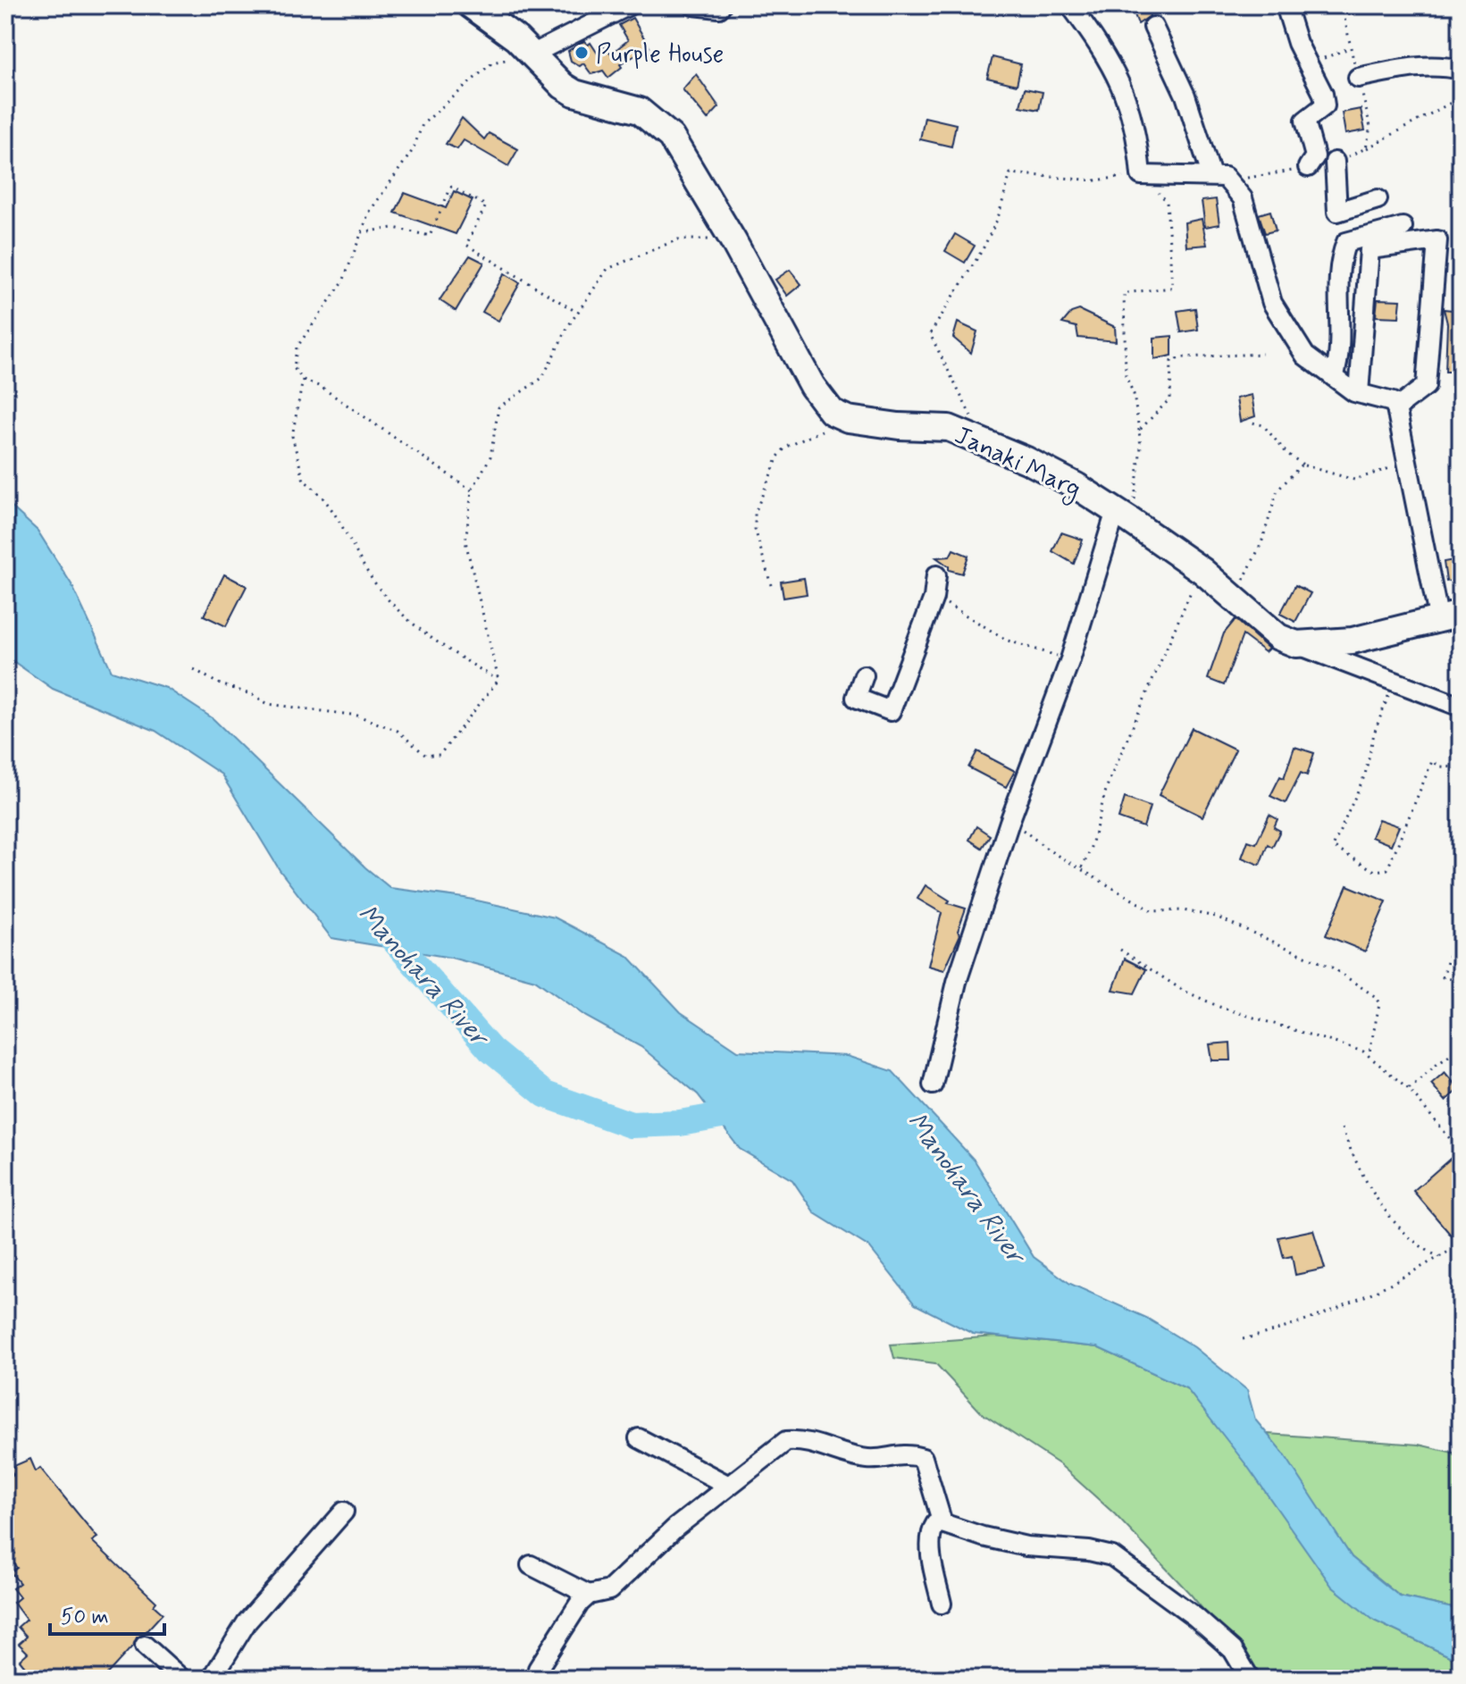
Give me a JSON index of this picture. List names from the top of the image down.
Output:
{
  "streets": {
    "street": ["Janaki Marg"]
  },
  "water": ["Manohara River"],
  "places": ["Purple House"],
  "scale_bar": "50 m"
}
